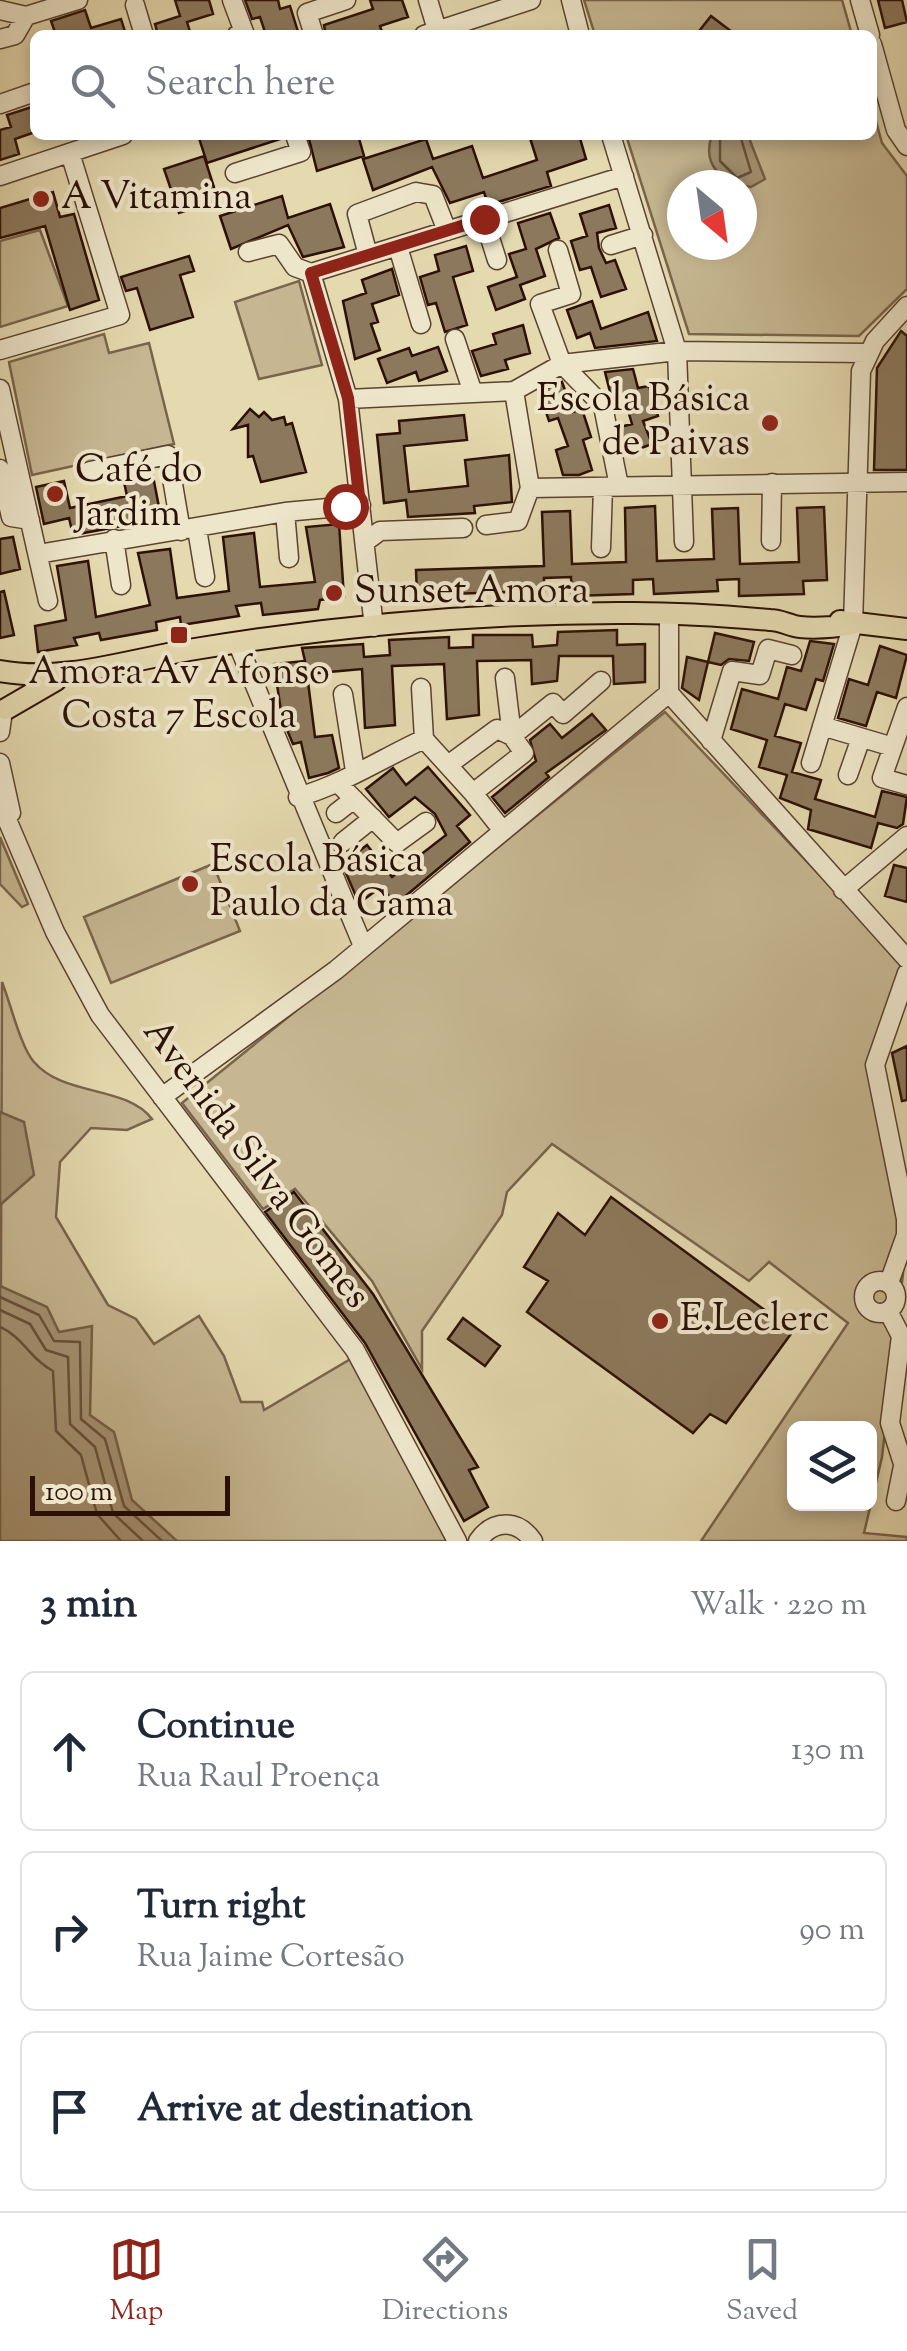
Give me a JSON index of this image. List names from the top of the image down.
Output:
{
  "streets": {
    "street": ["Avenida Silva Gomes"]
  },
  "places": {
    "other": [
      "A Vitamina",
      "Escola Básica de Paivas",
      "Café do Jardim",
      "Sunset Amora",
      "Escola Básica Paulo da Gama",
      "E.Leclerc"
    ],
    "transit": ["Amora Av Afonso Costa 7 Escola"]
  },
  "scale_bar": "100 m",
  "north": "bottom right",
  "page": {
    "search": "Search here",
    "scale": "100 m",
    "heading": ["3 min", "Walk · 220 m"],
    "list": [
      ["Continue", "Rua Raul Proença", "130 m"],
      ["Turn right", "Rua Jaime Cortesão", "90 m"],
      "Arrive at destination"
    ],
    "nav": ["Map", "Directions", "Saved"]
  }
}
